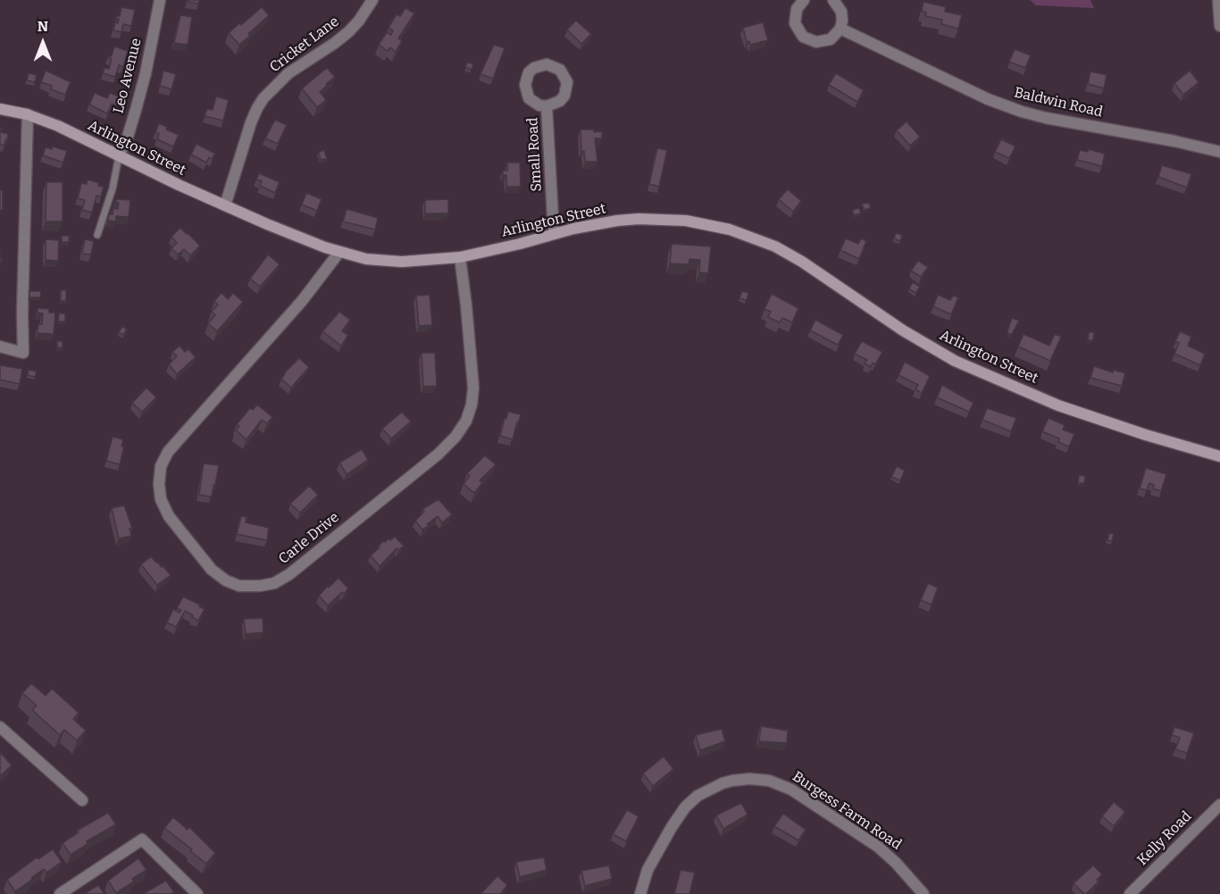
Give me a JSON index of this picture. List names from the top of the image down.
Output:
{
  "streets": {
    "street": [
      "Cricket Lane",
      "Leo Avenue",
      "Baldwin Road",
      "Arlington Street",
      "Small Road",
      "Carle Drive",
      "Burgess Farm Road",
      "Kelly Road"
    ]
  },
  "crossings": [
    ["Cricket Lane", "Arlington Street"],
    ["Leo Avenue", "Arlington Street"],
    ["Arlington Street", "Small Road"],
    ["Arlington Street", "Carle Drive"]
  ],
  "north": "top"
}
